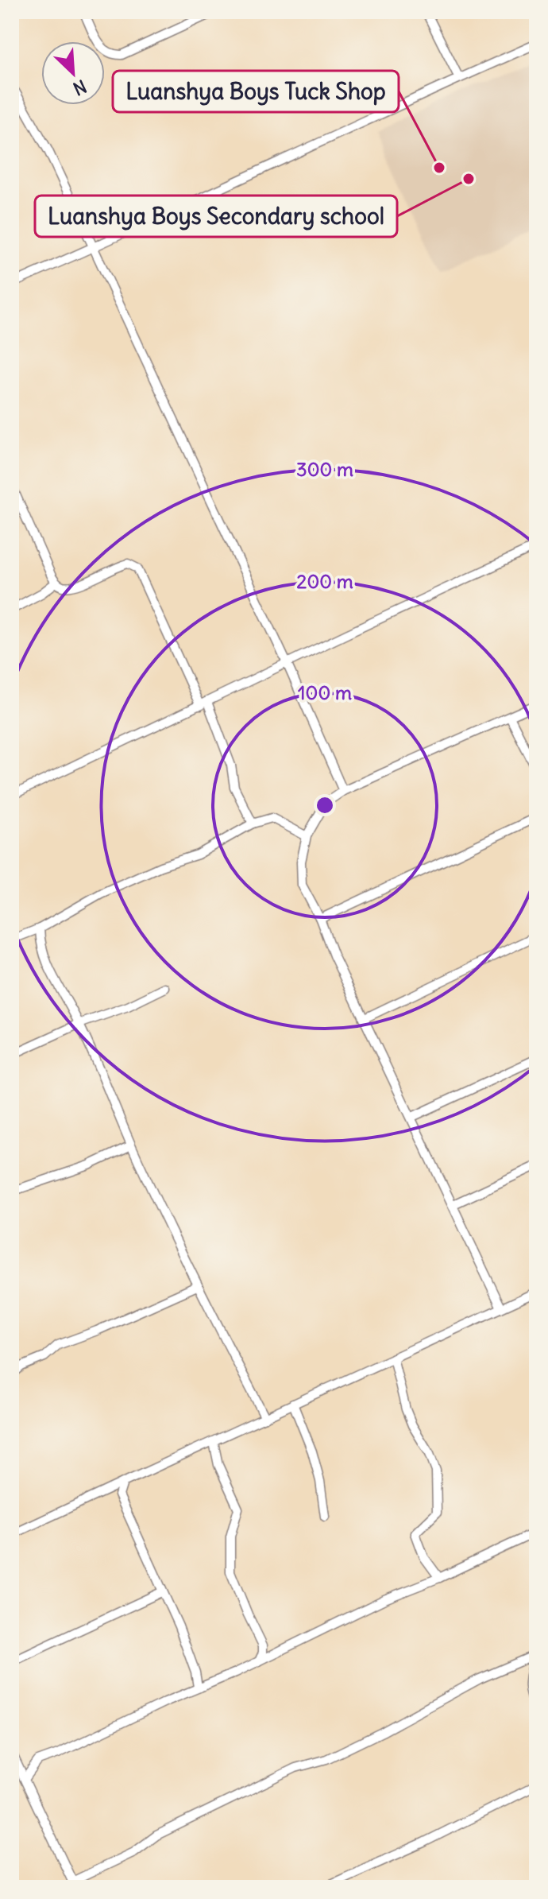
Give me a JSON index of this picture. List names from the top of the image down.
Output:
{
  "places": ["Luanshya Boys Tuck Shop", "Luanshya Boys Secondary school"],
  "north": "bottom right",
  "rings": ["300 m", "200 m", "100 m"]
}
